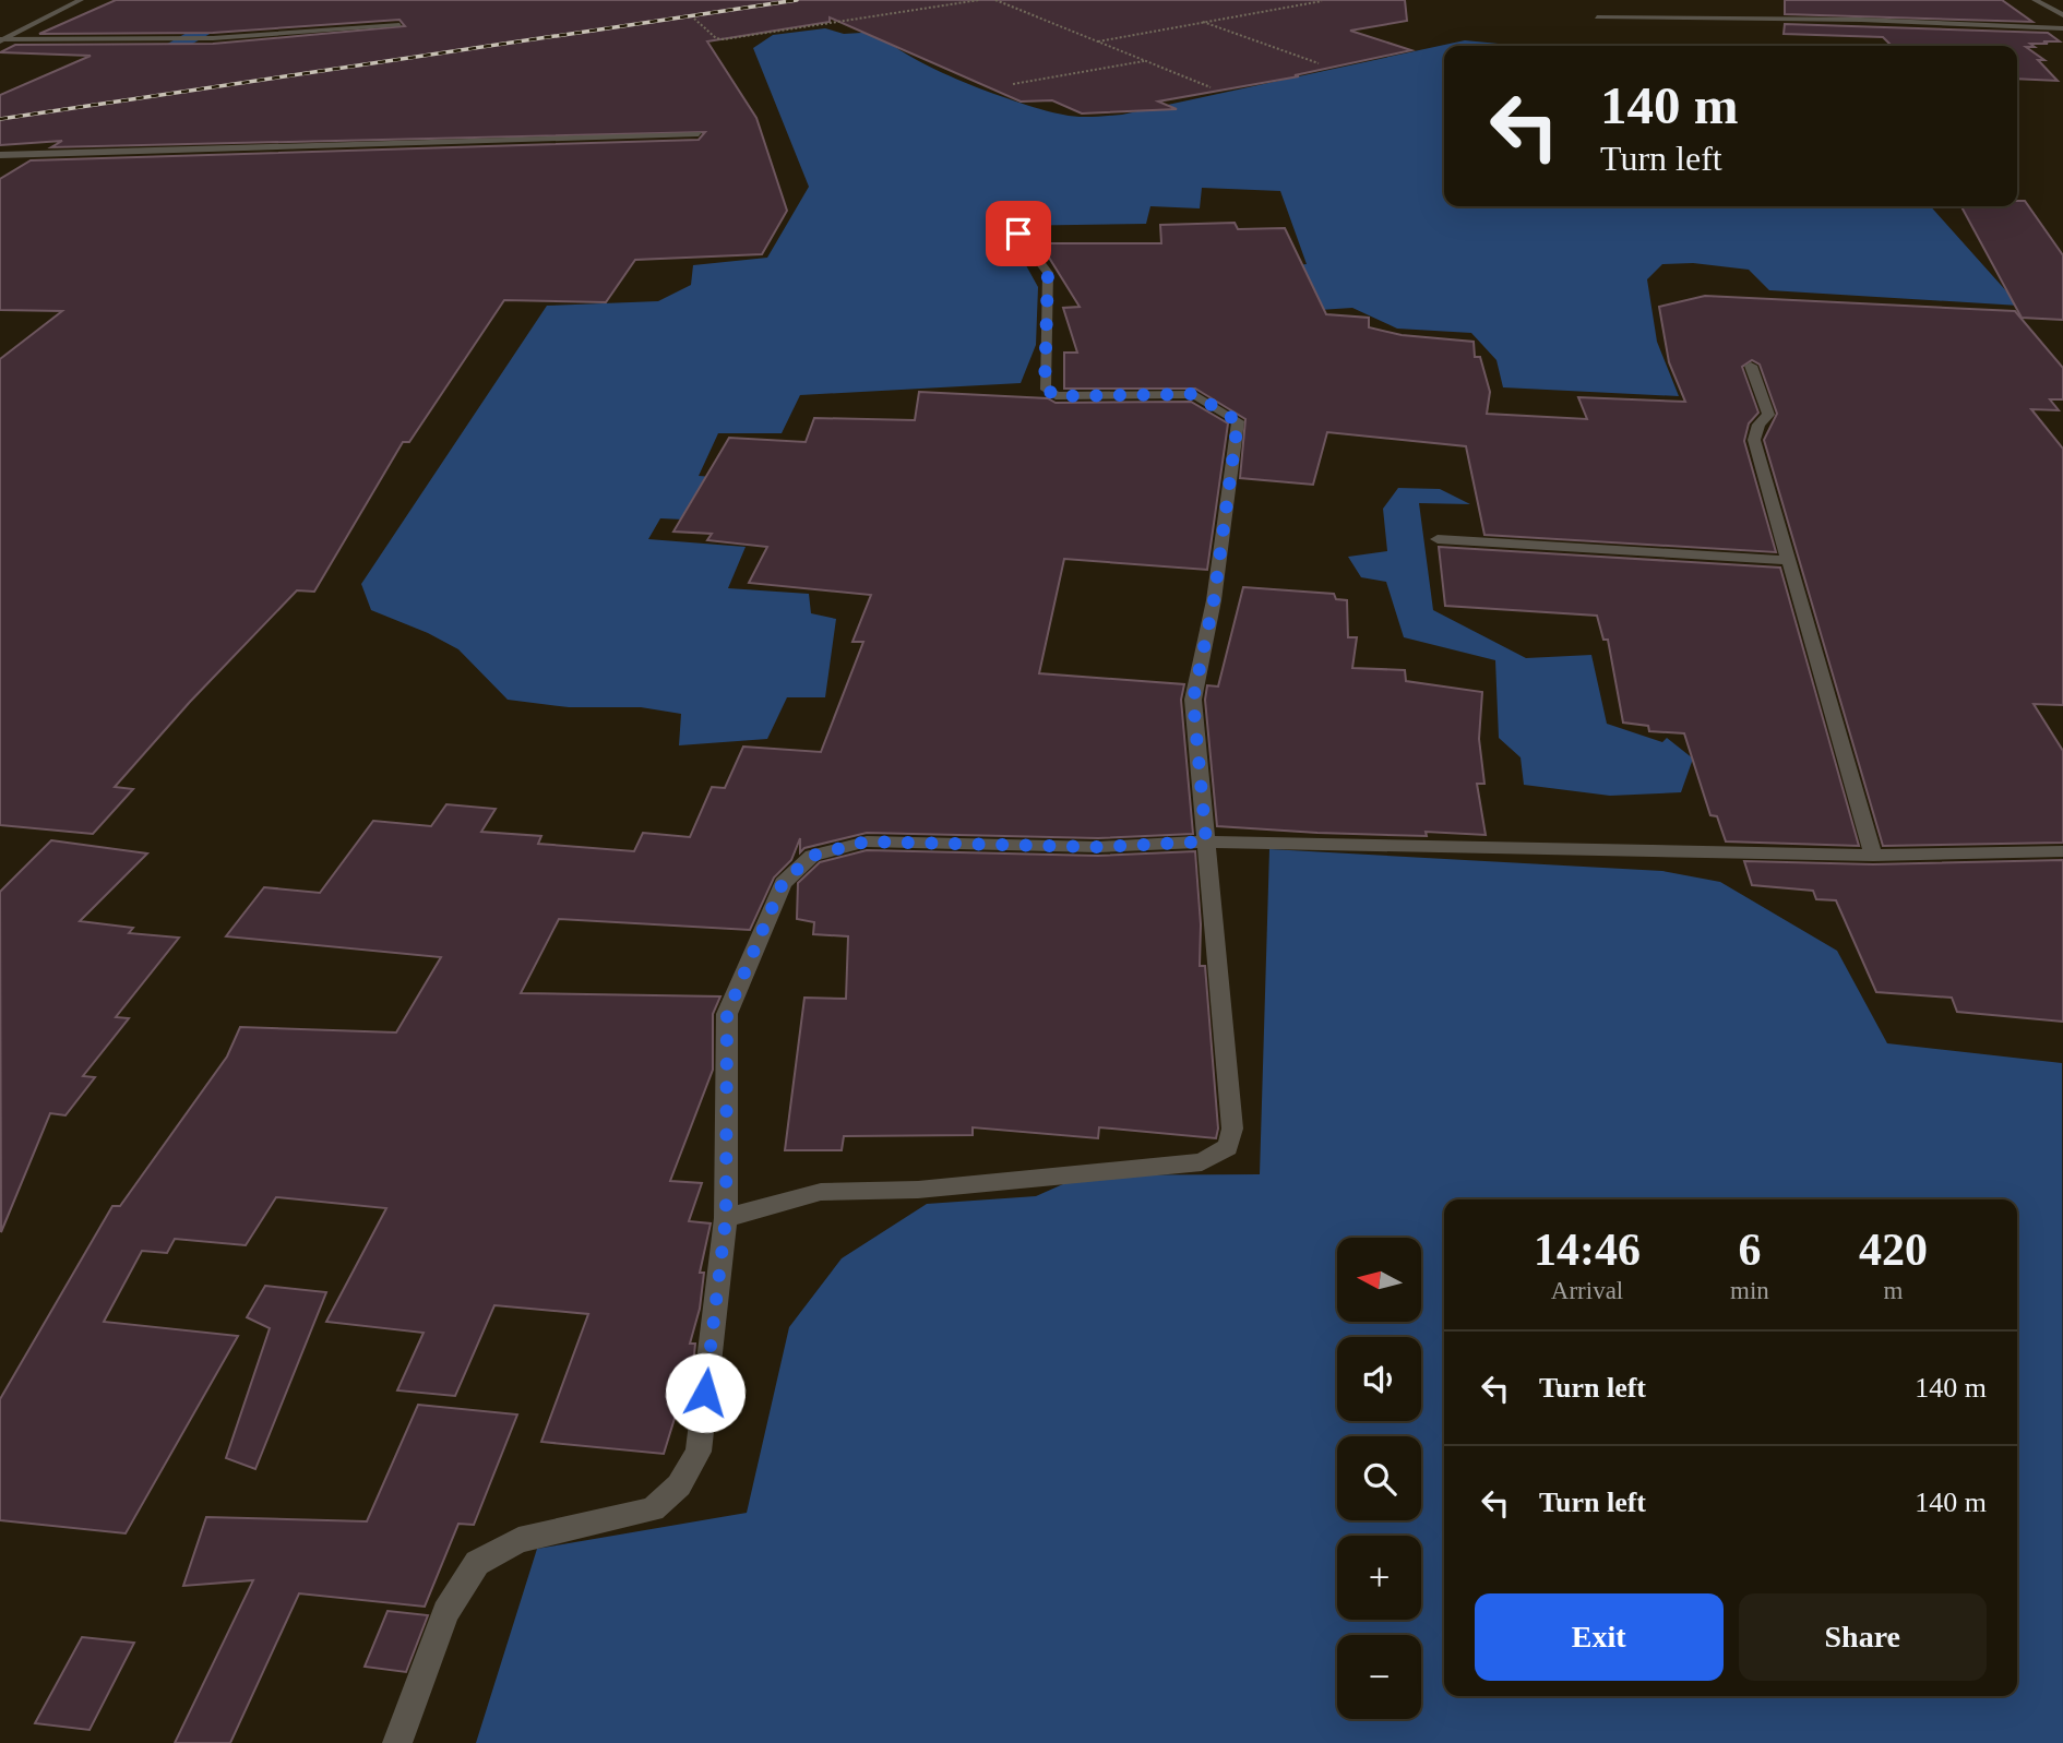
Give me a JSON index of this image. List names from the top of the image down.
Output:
{
  "north": "left",
  "page": {
    "turn": ["140 m", "Turn left"],
    "eta": [
      "14:46",
      "Arrival",
      "6",
      "min",
      "420",
      "m"
    ],
    "map_buttons": ["+", "−"],
    "list": [
      {
        "name": "Turn left",
        "value": "140 m"
      },
      {
        "name": "Turn left",
        "value": "140 m"
      }
    ],
    "buttons": ["Exit", "Share"]
  }
}
